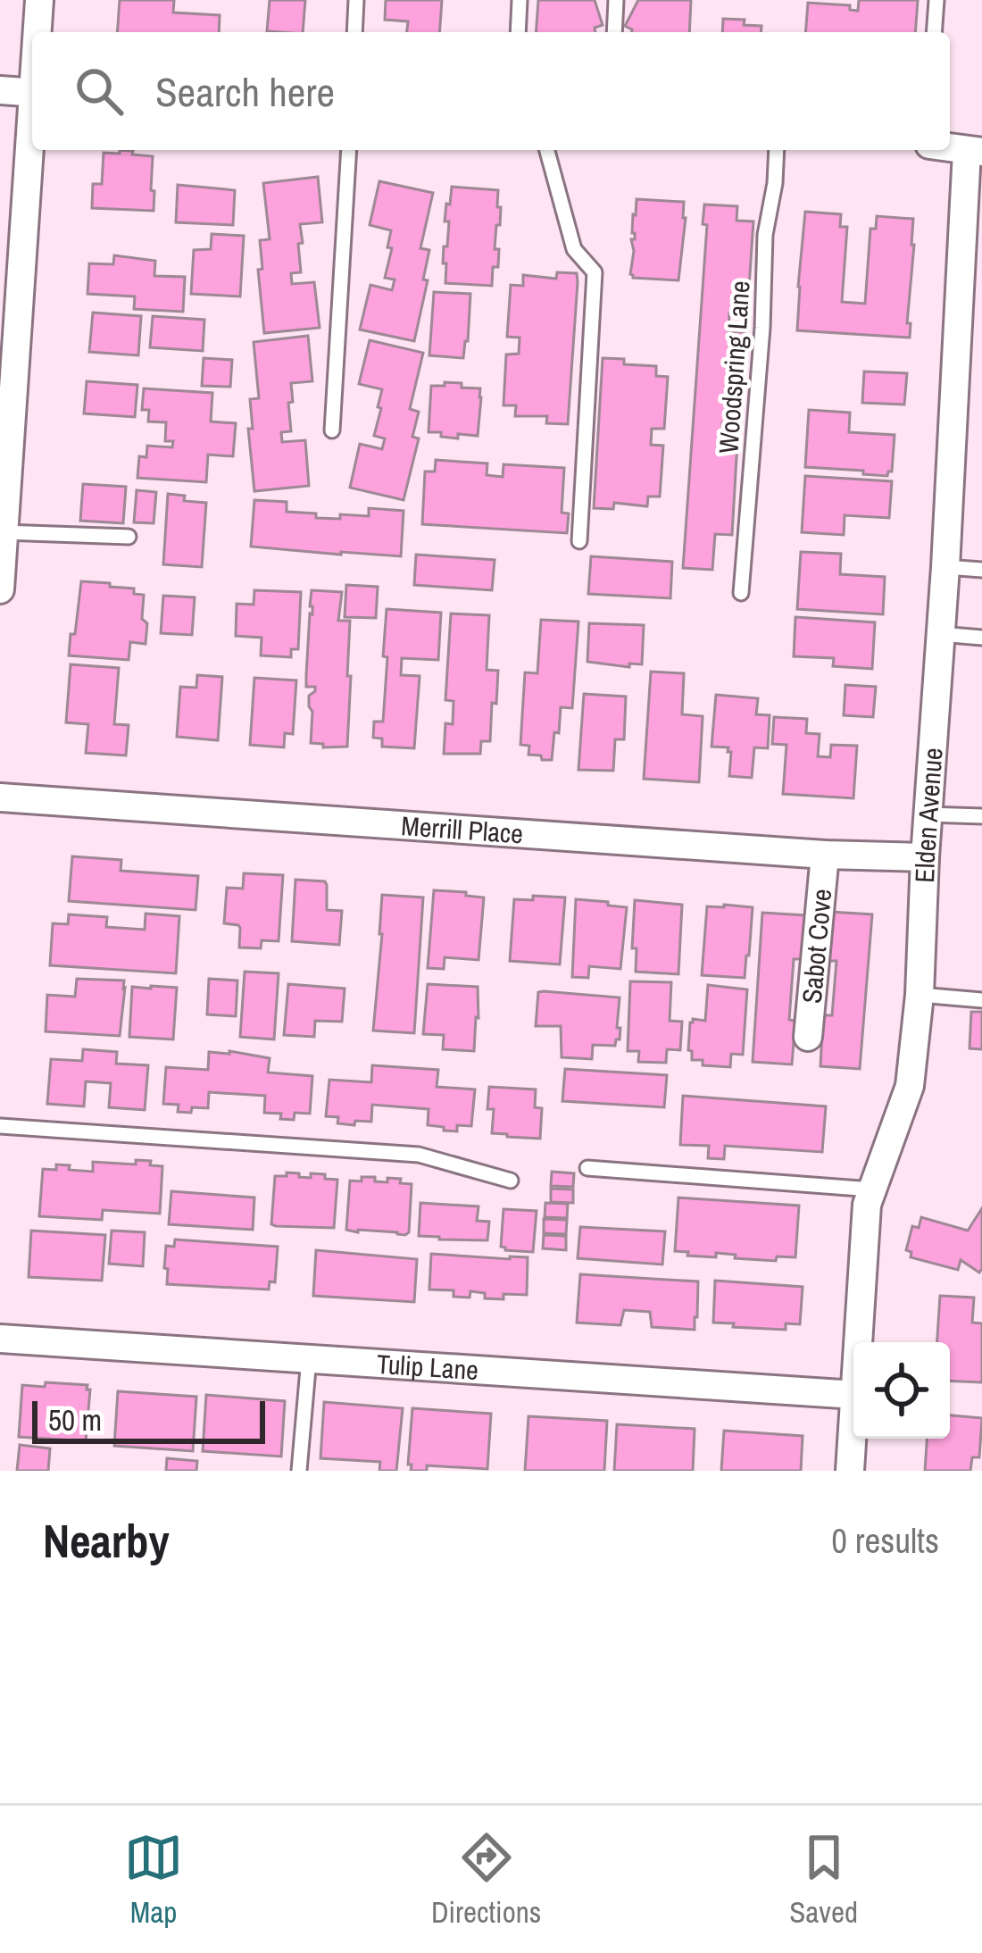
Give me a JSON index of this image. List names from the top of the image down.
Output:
{
  "streets": {
    "street": [
      "Elden Avenue",
      "Merrill Place",
      "Sabot Cove",
      "Tulip Lane"
    ],
    "lane": ["Woodspring Lane"]
  },
  "crossings": [
    ["Elden Avenue", "Merrill Place"],
    ["Merrill Place", "Sabot Cove"]
  ],
  "scale_bar": "50 m",
  "page": {
    "search": "Search here",
    "scale": "50 m",
    "heading": ["Nearby", "0 results"],
    "nav": ["Map", "Directions", "Saved"]
  }
}
